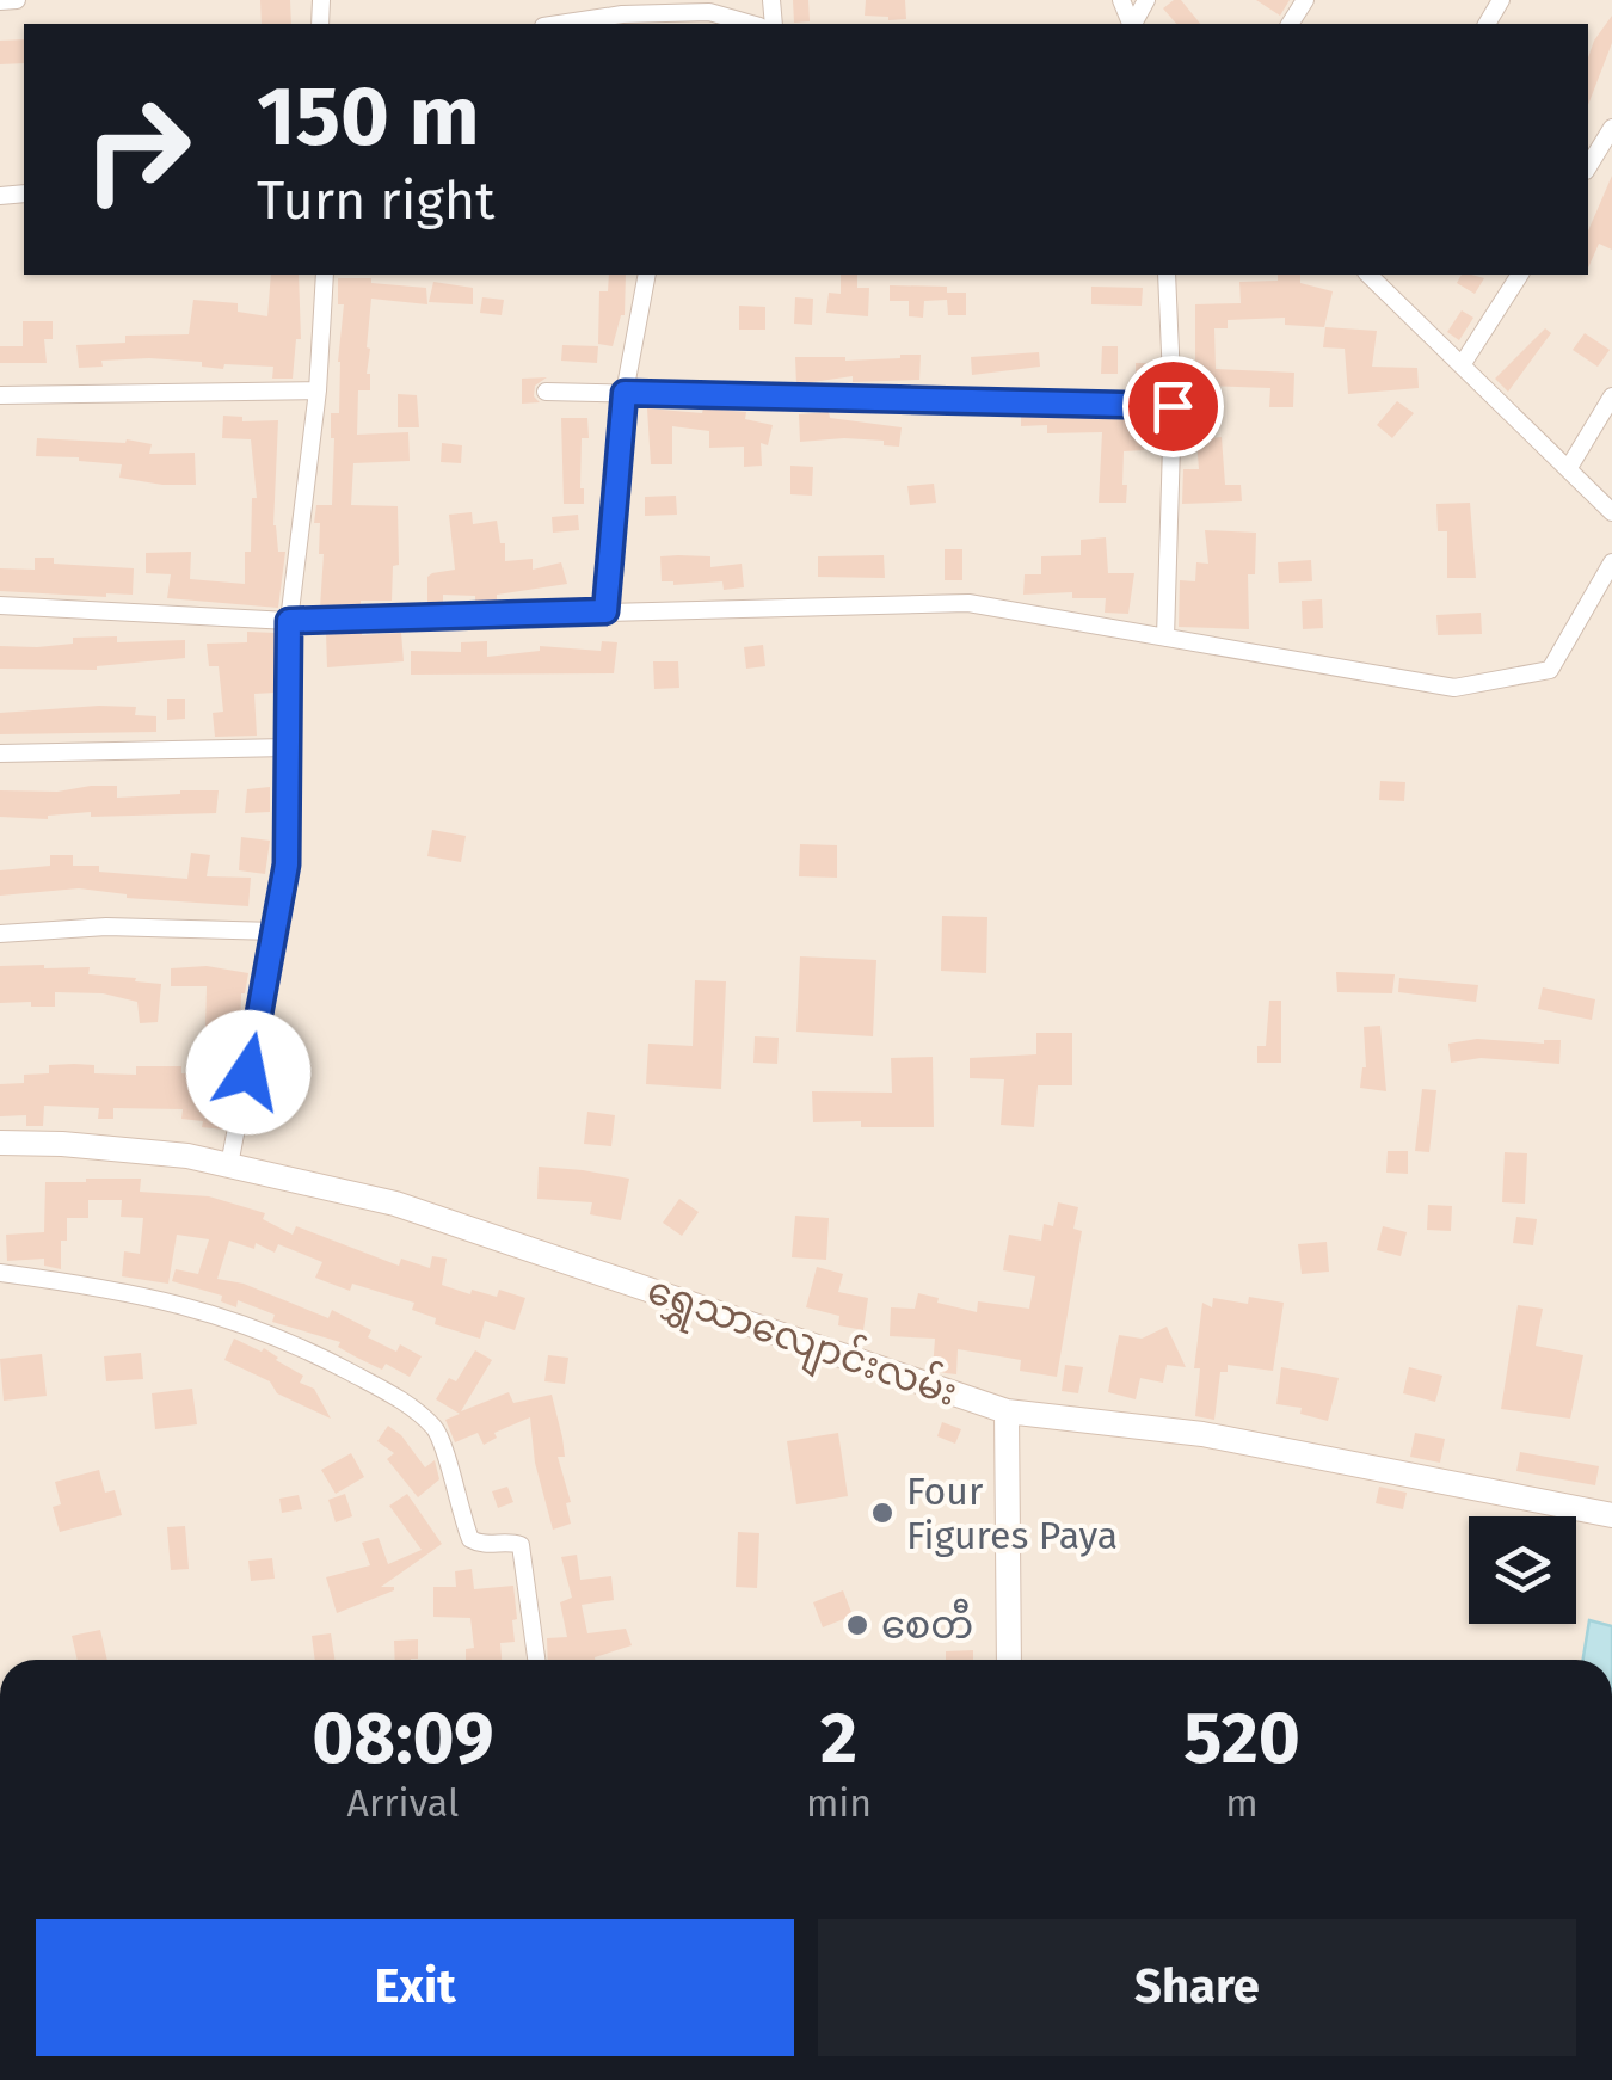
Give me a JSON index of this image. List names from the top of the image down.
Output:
{
  "streets": {
    "street": ["ရွှေသာလျောင်းလမ်း"]
  },
  "places": ["Four Figures Paya", "စေတီ"],
  "page": {
    "turn": ["150 m", "Turn right"],
    "eta": [
      "08:09",
      "Arrival",
      "2",
      "min",
      "520",
      "m"
    ],
    "buttons": ["Exit", "Share"]
  }
}
